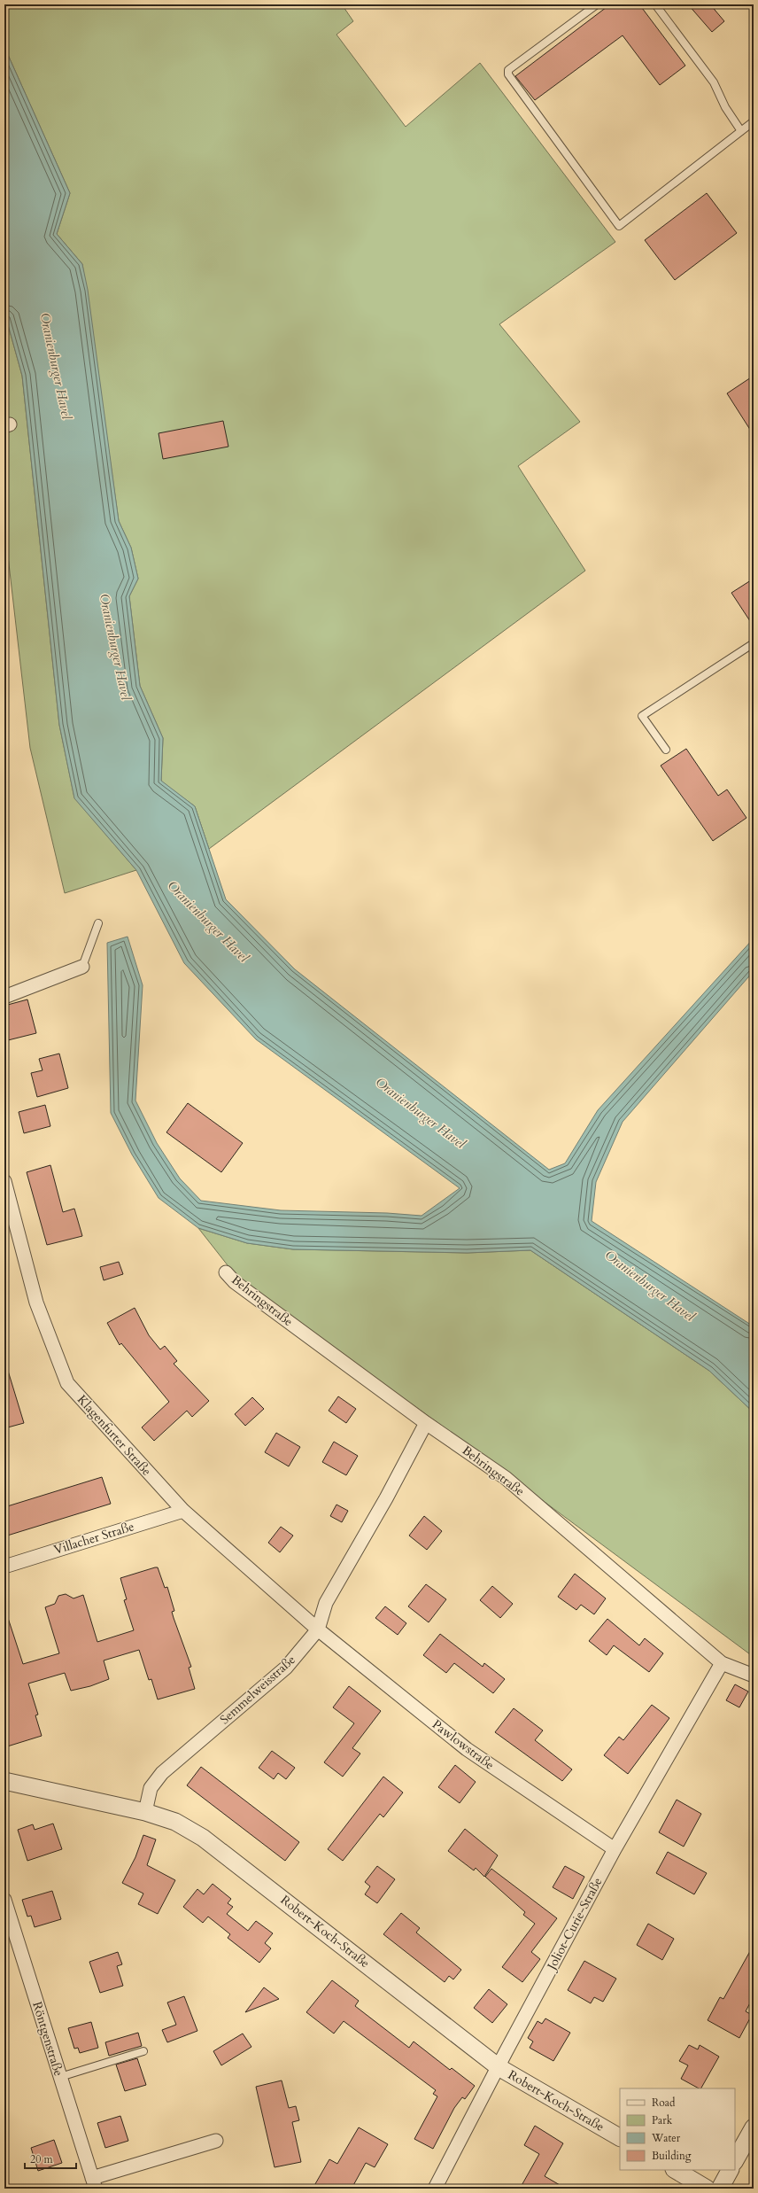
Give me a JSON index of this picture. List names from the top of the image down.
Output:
{
  "streets": {
    "street": [
      "Behringstraße",
      "Klagenfurter Straße",
      "Villacher Straße",
      "Semmelweisstraße",
      "Pawlowstraße",
      "Joliot-Curie-Straße",
      "Robert-Koch-Straße",
      "Röntgenstraße"
    ]
  },
  "crossings": [
    ["Behringstraße", "Semmelweisstraße"],
    ["Behringstraße", "Joliot-Curie-Straße"],
    ["Klagenfurter Straße", "Villacher Straße"],
    ["Klagenfurter Straße", "Semmelweisstraße"],
    ["Klagenfurter Straße", "Pawlowstraße"],
    ["Semmelweisstraße", "Pawlowstraße"],
    ["Semmelweisstraße", "Robert-Koch-Straße"],
    ["Pawlowstraße", "Joliot-Curie-Straße"],
    ["Joliot-Curie-Straße", "Robert-Koch-Straße"]
  ],
  "water": ["Oranienburger Havel"],
  "legend": [
    "Road",
    "Park",
    "Water",
    "Building"
  ],
  "scale_bar": "20 m"
}
